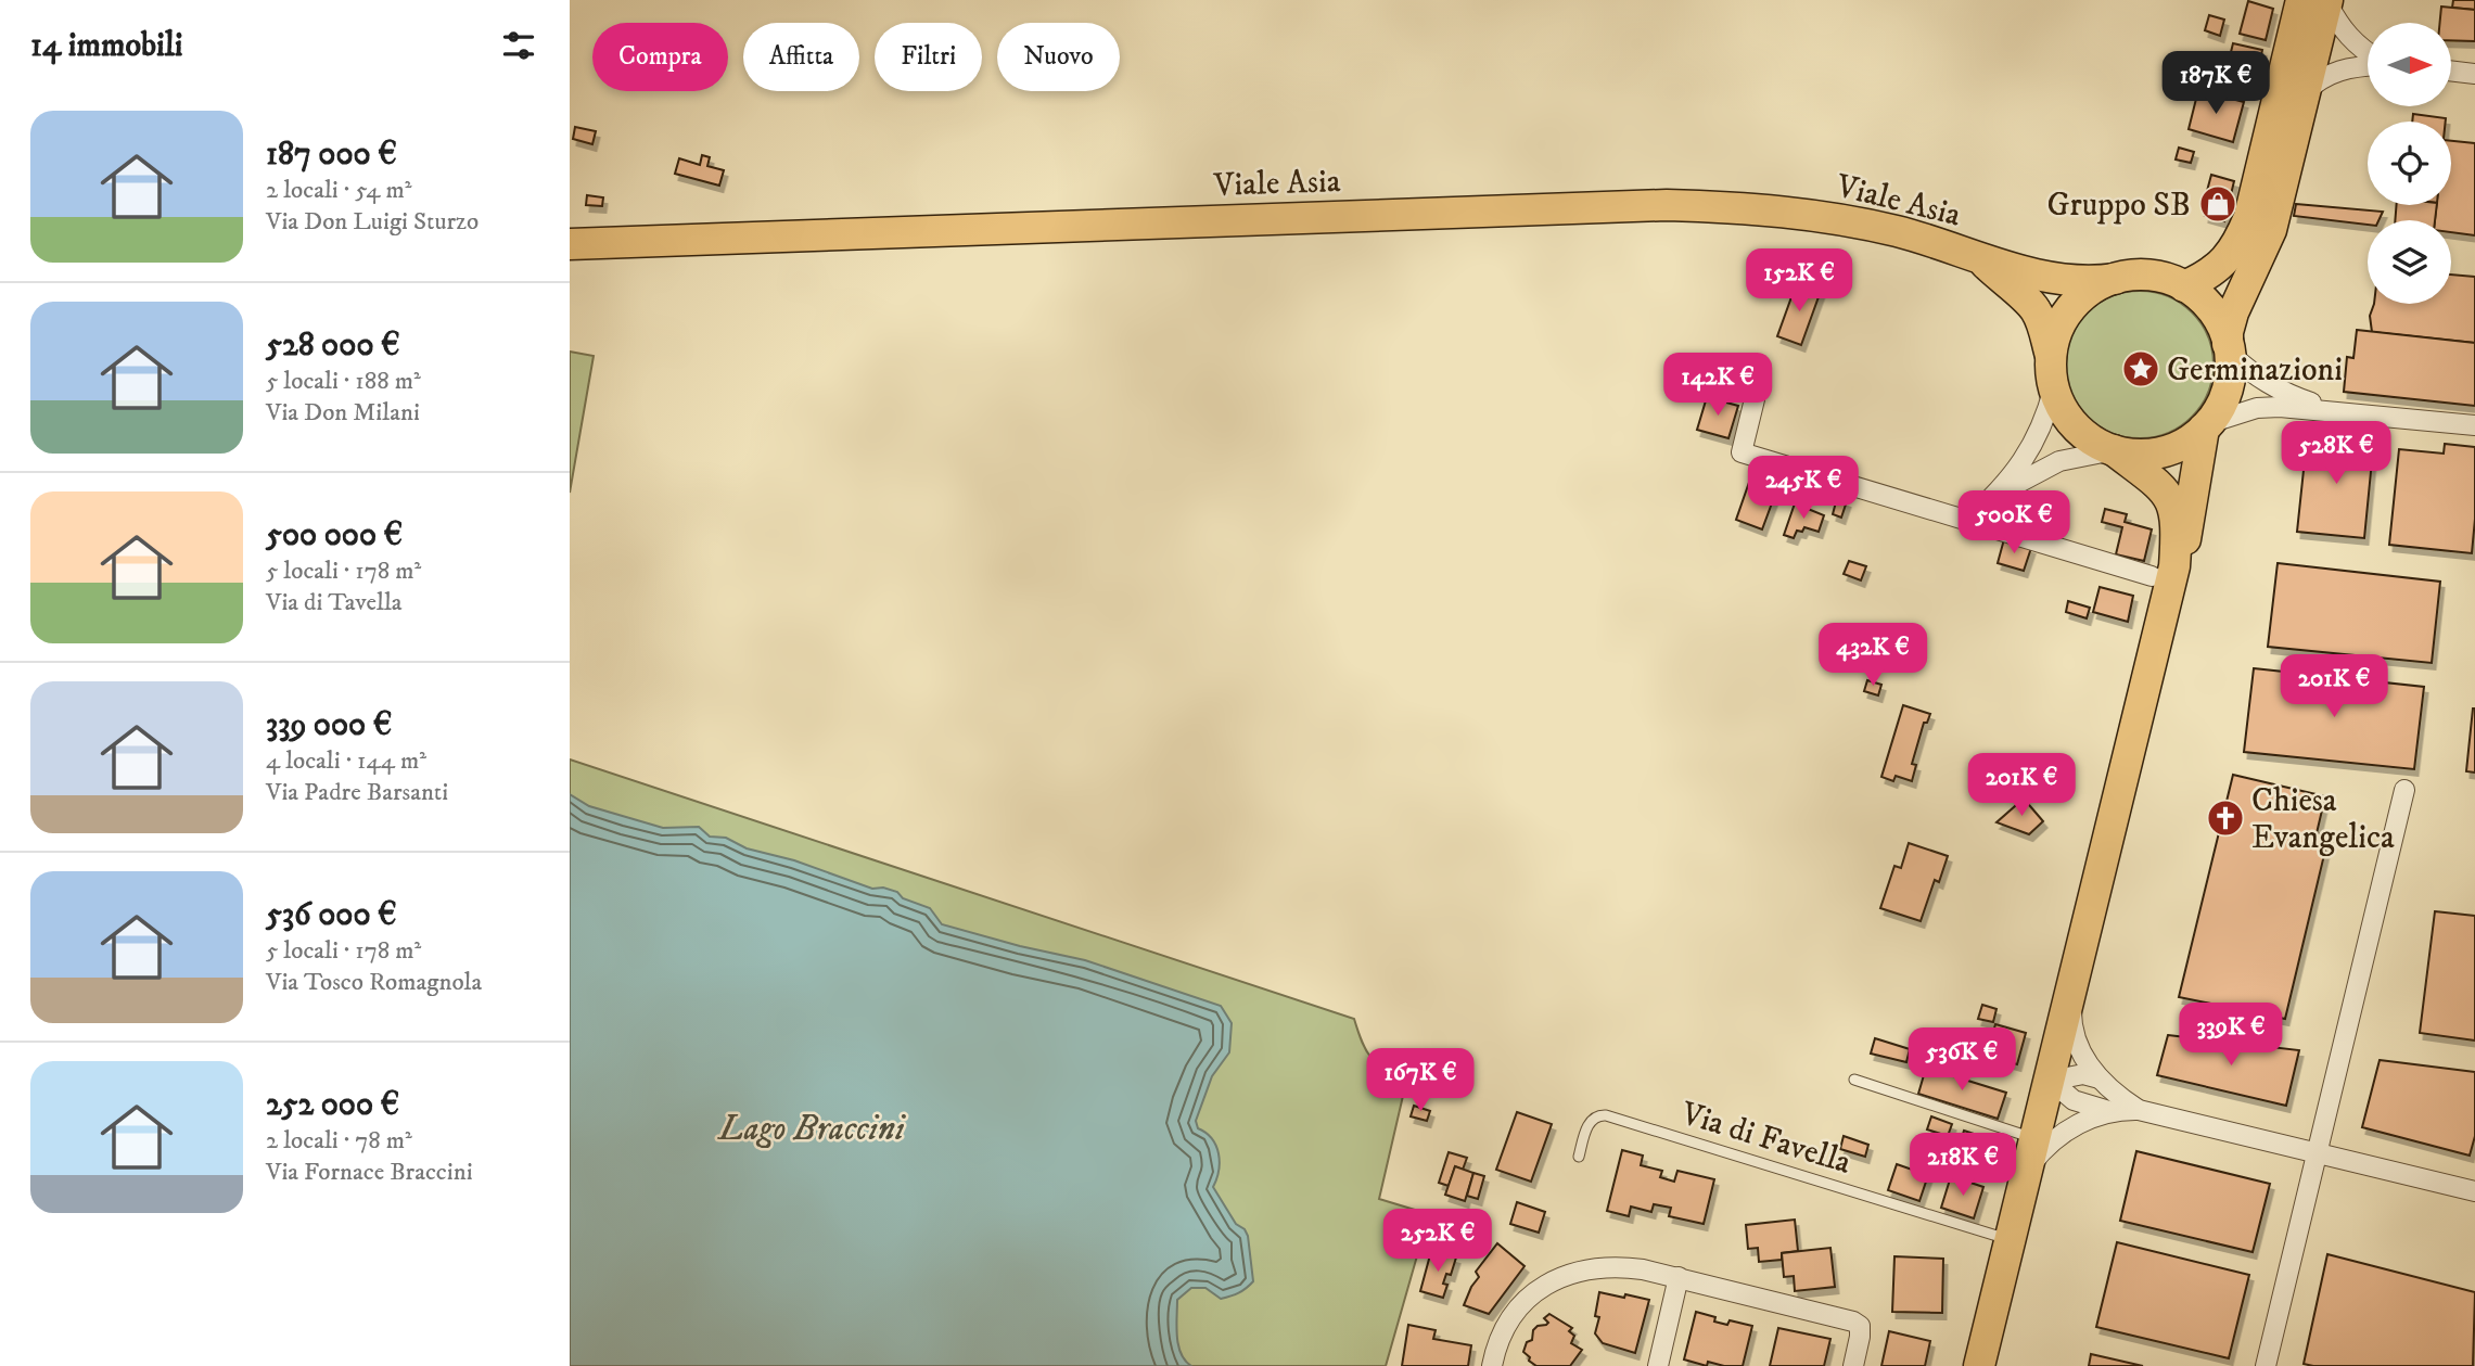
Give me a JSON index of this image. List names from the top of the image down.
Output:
{
  "streets": {
    "main road": ["Viale Asia"],
    "lane": ["Via di Favella"]
  },
  "water": ["Lago Braccini"],
  "places": {
    "shop": ["Gruppo SB"],
    "place": ["Germinazioni"],
    "church": ["Chiesa Evangelica"]
  },
  "north": "right",
  "page": {
    "heading": "14 immobili",
    "chip": [
      "Compra",
      "Affitta",
      "Filtri",
      "Nuovo"
    ],
    "price": [
      "187K €",
      "152K €",
      "142K €",
      "528K €",
      "245K €",
      "500K €",
      "432K €",
      "201K €",
      "201K €",
      "339K €",
      "536K €",
      "167K €",
      "218K €",
      "252K €"
    ],
    "list": [
      {
        "name": "187 000 €",
        "note": "2 locali · 54 m² · Via Don Luigi Sturzo"
      },
      {
        "name": "528 000 €",
        "note": "5 locali · 188 m² · Via Don Milani"
      },
      {
        "name": "500 000 €",
        "note": "5 locali · 178 m² · Via di Tavella"
      },
      {
        "name": "339 000 €",
        "note": "4 locali · 144 m² · Via Padre Barsanti"
      },
      {
        "name": "536 000 €",
        "note": "5 locali · 178 m² · Via Tosco Romagnola"
      },
      {
        "name": "252 000 €",
        "note": "2 locali · 78 m² · Via Fornace Braccini"
      }
    ]
  }
}
